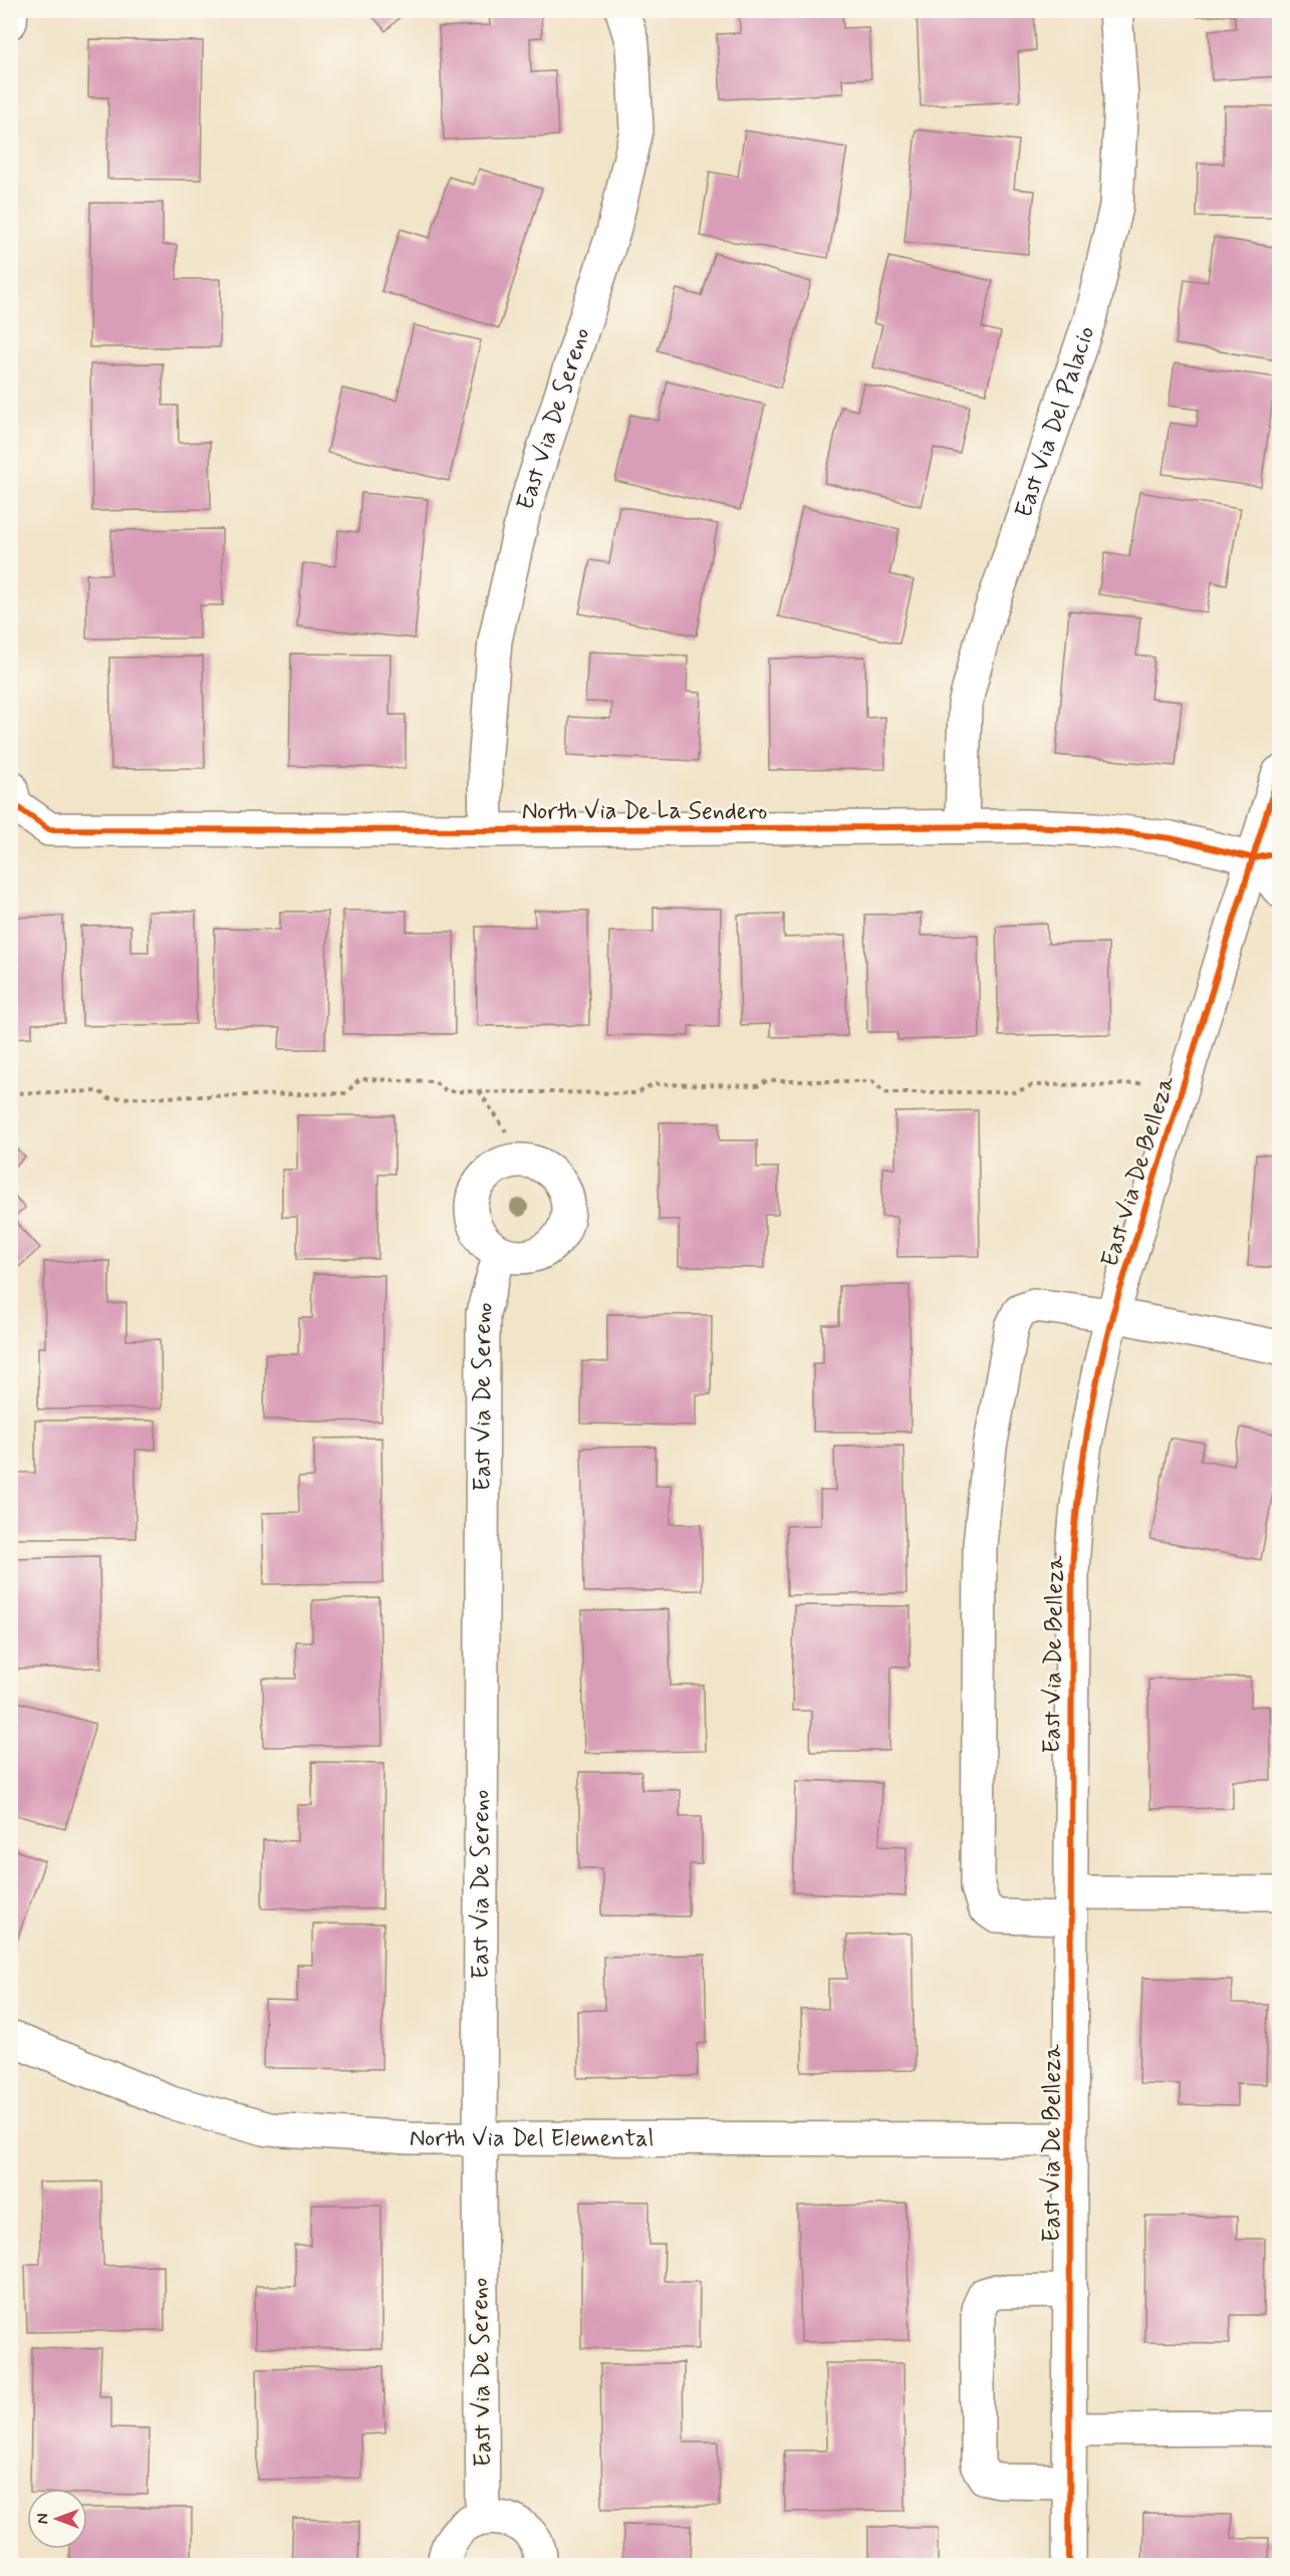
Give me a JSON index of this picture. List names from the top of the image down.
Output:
{
  "streets": {
    "street": [
      "East Via De Sereno",
      "East Via Del Palacio",
      "North Via De La Sendero",
      "East Via De Belleza",
      "North Via Del Elemental"
    ]
  },
  "crossings": [
    ["East Via De Sereno", "North Via De La Sendero"],
    ["East Via De Sereno", "North Via Del Elemental"],
    ["East Via Del Palacio", "North Via De La Sendero"],
    ["North Via De La Sendero", "East Via De Belleza"],
    ["East Via De Belleza", "North Via Del Elemental"]
  ],
  "north": "left"
}
